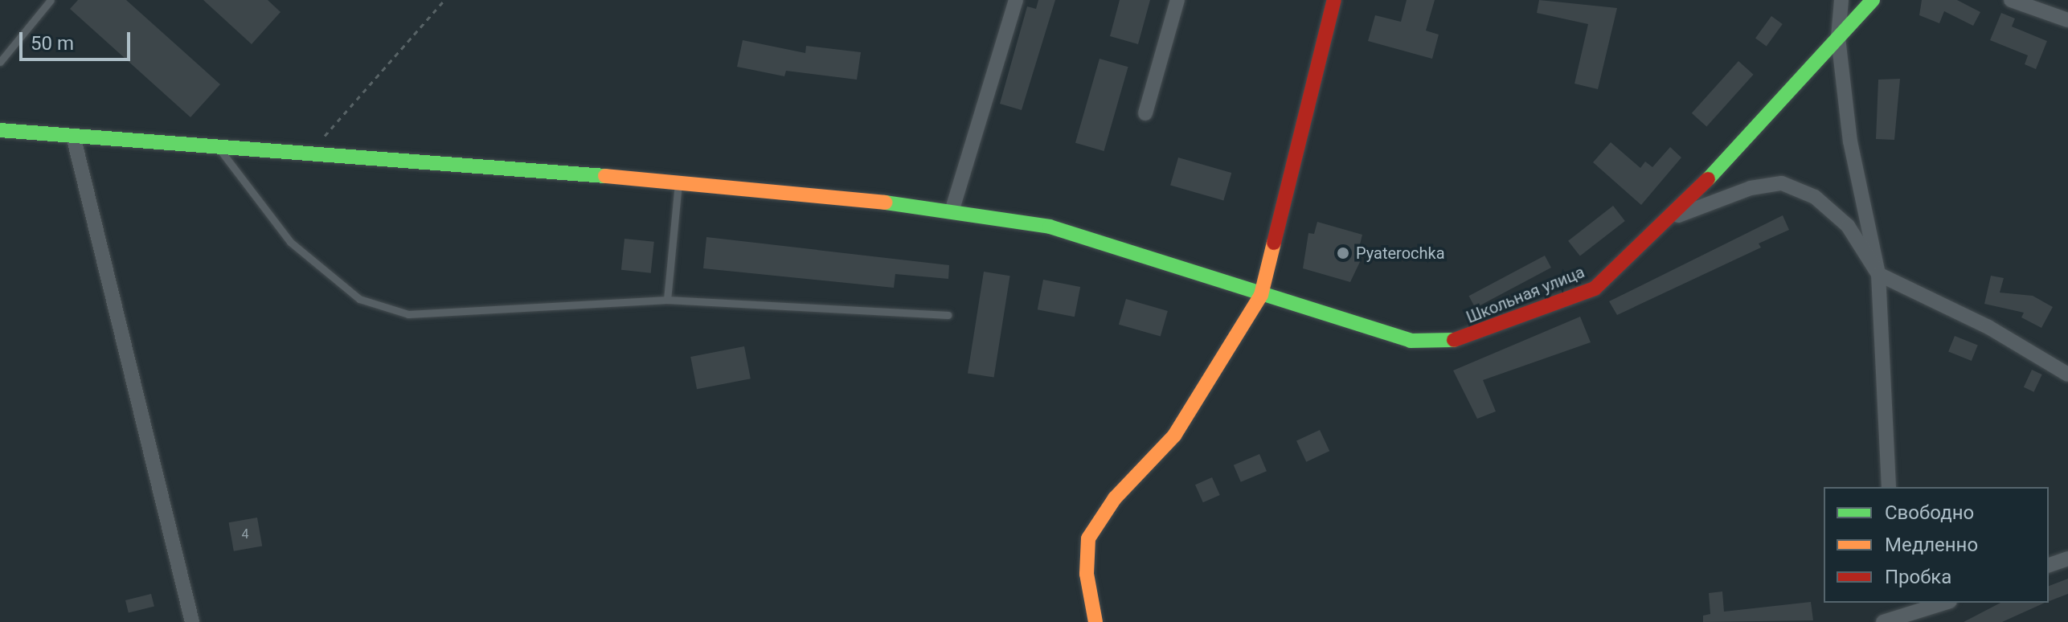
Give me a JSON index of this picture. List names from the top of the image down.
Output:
{
  "streets": {
    "street": ["Школьная улица"]
  },
  "places": ["Pyaterochka"],
  "house_numbers": ["4"],
  "legend": ["Свободно", "Медленно", "Пробка"],
  "scale_bar": "50 m"
}
